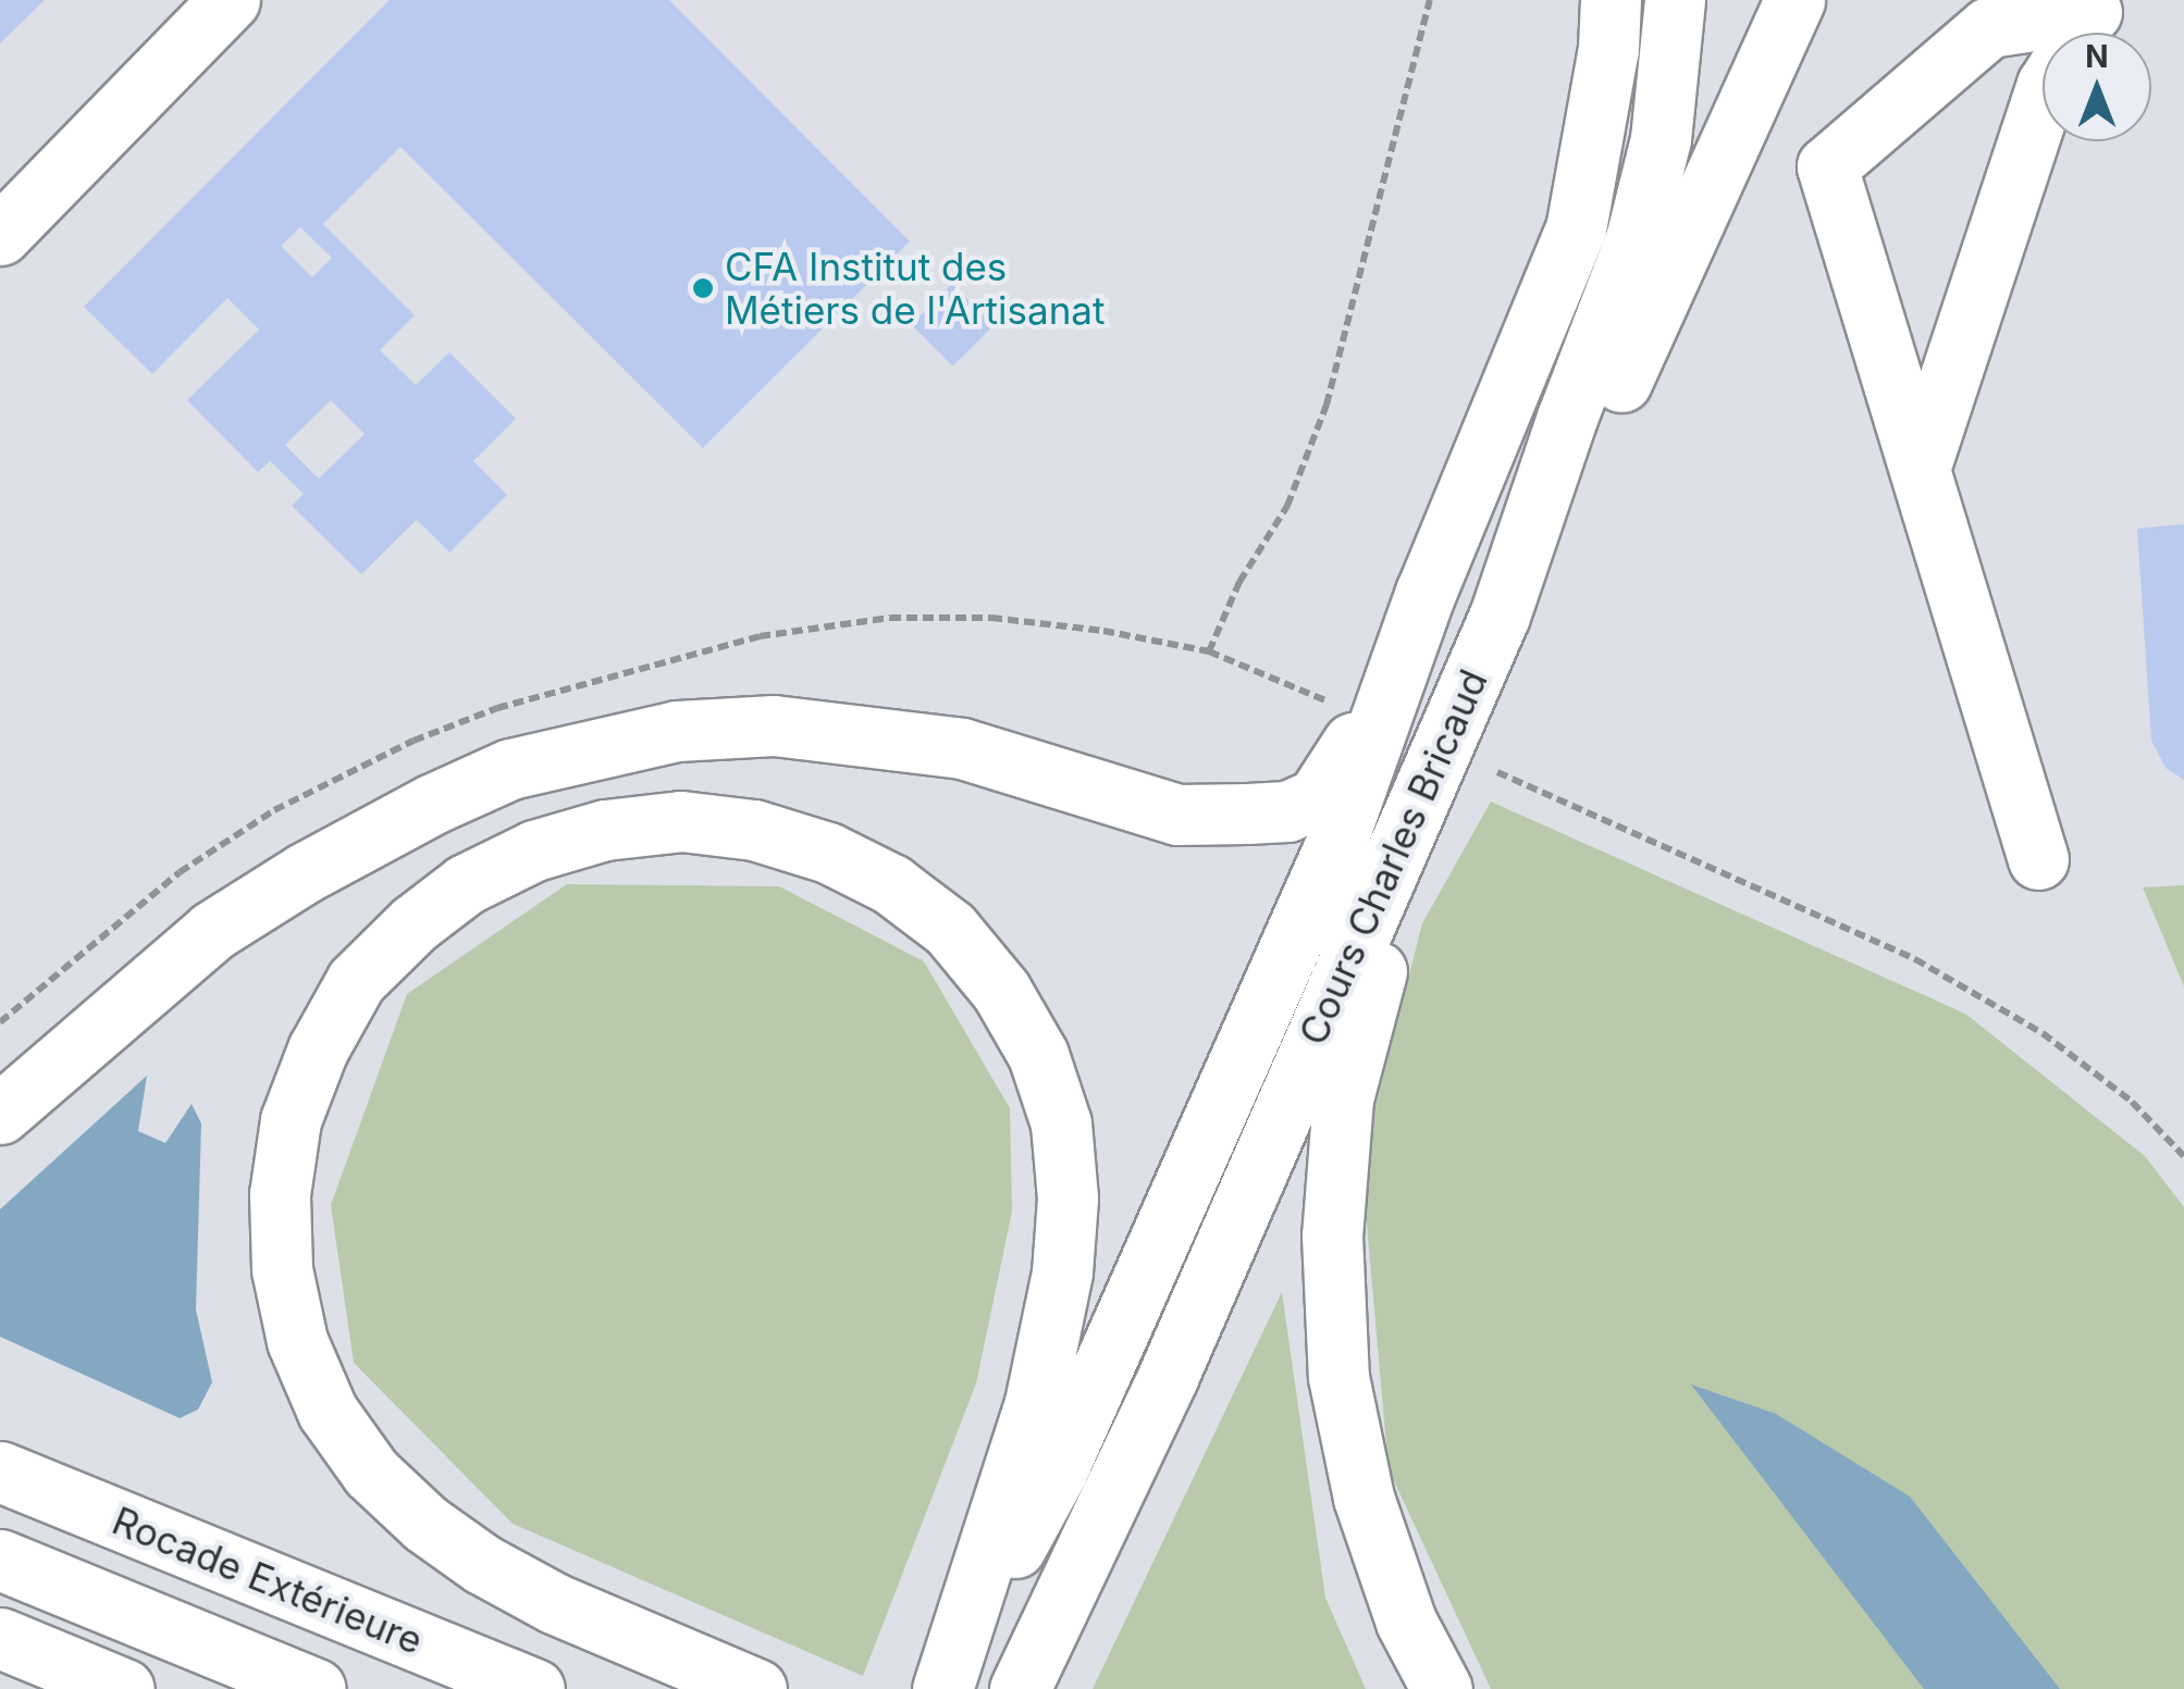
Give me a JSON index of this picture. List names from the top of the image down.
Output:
{
  "streets": {
    "main road": ["Cours Charles Bricaud", "Rocade Extérieure"]
  },
  "places": ["CFA Institut des Métiers de l'Artisanat"],
  "north": "top"
}
